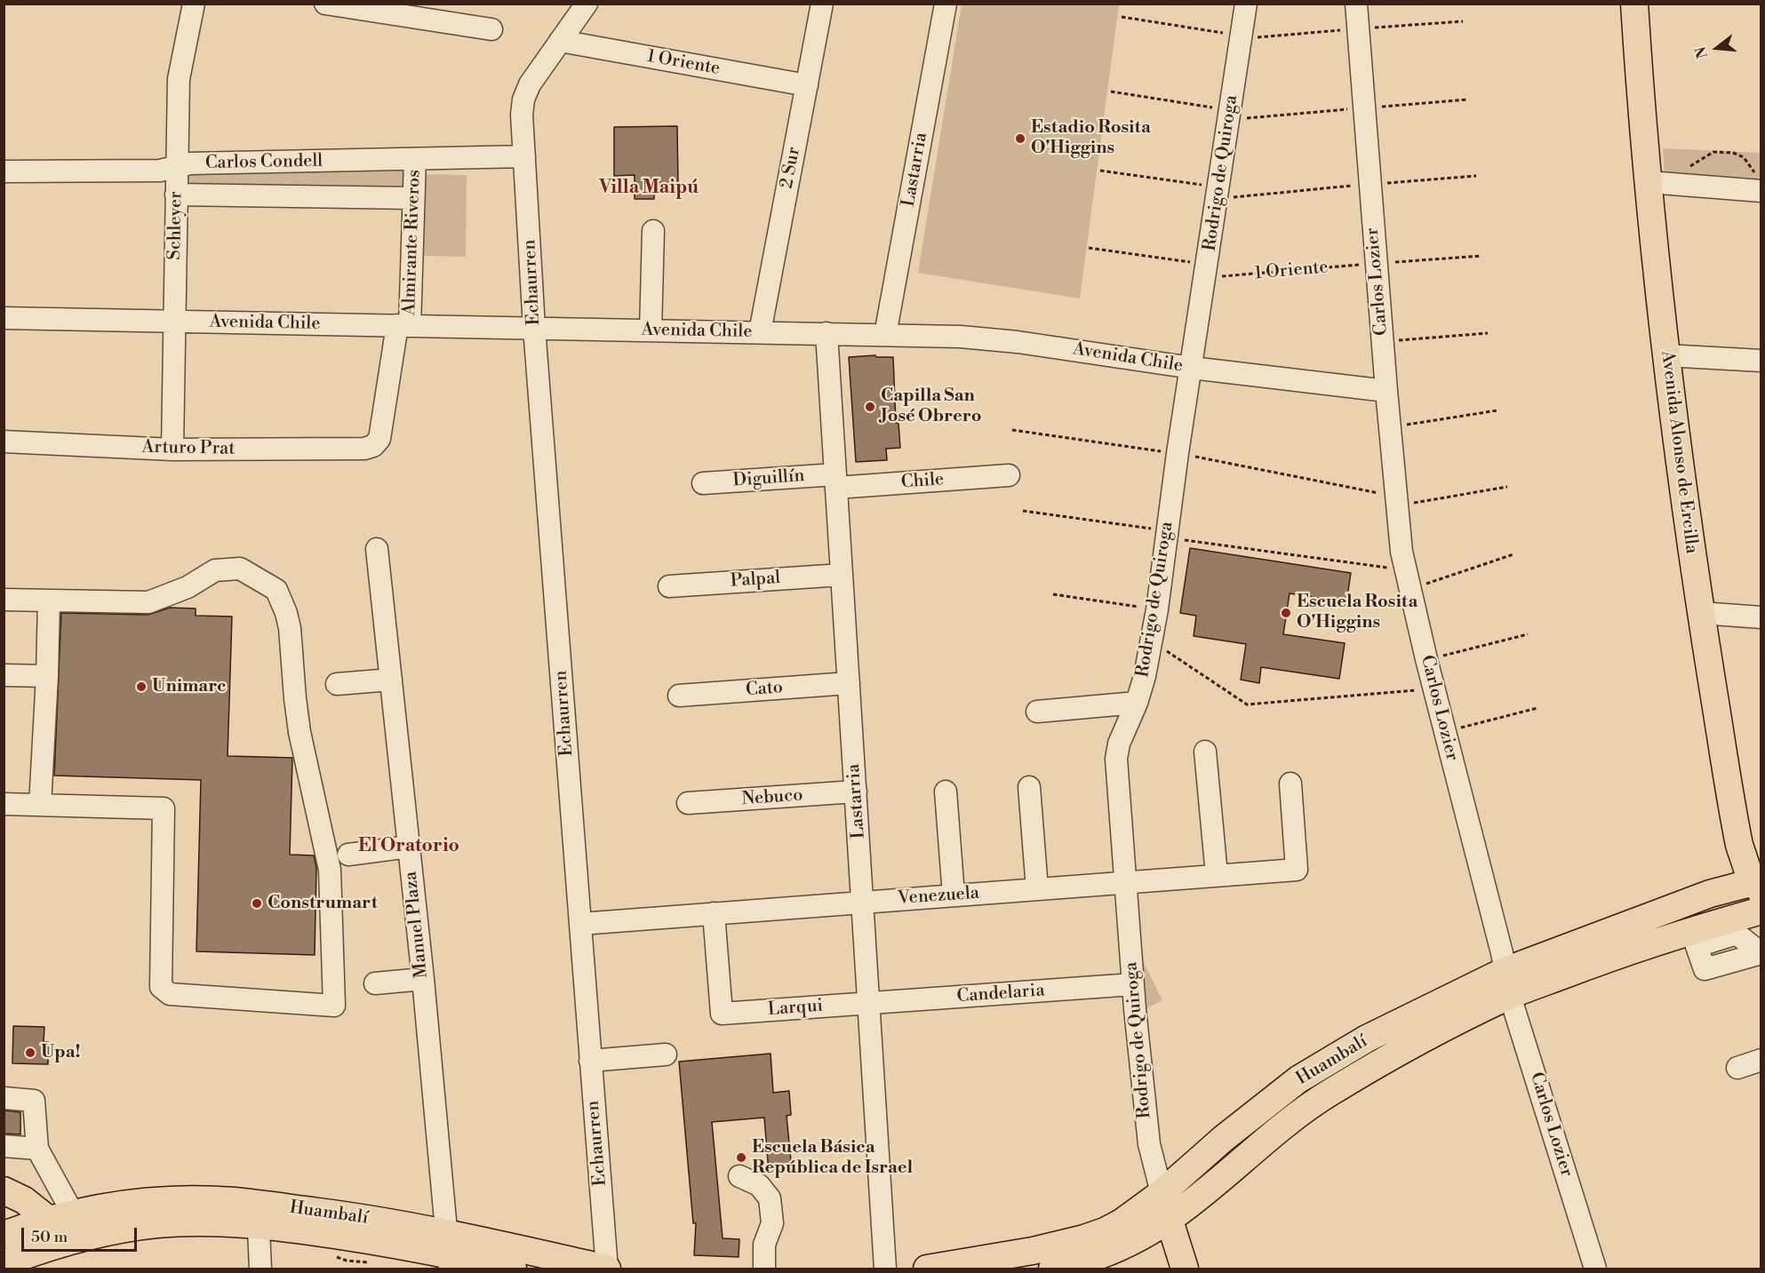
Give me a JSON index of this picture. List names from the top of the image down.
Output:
{
  "streets": {
    "main road": ["Avenida Alonso de Ercilla", "Huambalí"],
    "street": [
      "1 Oriente",
      "Carlos Condell",
      "2 Sur",
      "Lastarria",
      "Rodrigo de Quiroga",
      "Schleyer",
      "Almirante Riveros",
      "Carlos Lozier",
      "Echaurren",
      "Avenida Chile",
      "Arturo Prat",
      "Diguillín",
      "Chile",
      "Palpal",
      "Cato",
      "Nebuco",
      "Venezuela",
      "Manuel Plaza",
      "Candelaria",
      "Larqui"
    ]
  },
  "crossings": [
    ["1 Oriente", "2 Sur"],
    ["1 Oriente", "Rodrigo de Quiroga"],
    ["1 Oriente", "Carlos Lozier"],
    ["Carlos Condell", "Schleyer"],
    ["Carlos Condell", "Almirante Riveros"],
    ["Carlos Condell", "Echaurren"],
    ["2 Sur", "Avenida Chile"],
    ["Lastarria", "Avenida Chile"],
    ["Lastarria", "Diguillín"],
    ["Lastarria", "Chile"],
    ["Lastarria", "Palpal"],
    ["Lastarria", "Cato"],
    ["Lastarria", "Nebuco"],
    ["Lastarria", "Venezuela"],
    ["Lastarria", "Candelaria"],
    ["Lastarria", "Larqui"],
    ["Rodrigo de Quiroga", "Avenida Chile"],
    ["Rodrigo de Quiroga", "Venezuela"],
    ["Rodrigo de Quiroga", "Candelaria"],
    ["Rodrigo de Quiroga", "Huambalí"],
    ["Schleyer", "Avenida Chile"],
    ["Schleyer", "Arturo Prat"],
    ["Almirante Riveros", "Avenida Chile"],
    ["Almirante Riveros", "Arturo Prat"],
    ["Carlos Lozier", "Avenida Chile"],
    ["Carlos Lozier", "Huambalí"],
    ["Echaurren", "Avenida Chile"],
    ["Echaurren", "Venezuela"],
    ["Echaurren", "Huambalí"],
    ["Avenida Alonso de Ercilla", "Huambalí"],
    ["Diguillín", "Chile"],
    ["Venezuela", "Larqui"],
    ["Manuel Plaza", "Huambalí"],
    ["Candelaria", "Larqui"]
  ],
  "districts": ["Villa Maipú", "El Oratorio"],
  "places": [
    "Estadio Rosita O'Higgins",
    "Capilla San José Obrero",
    "Escuela Rosita O'Higgins",
    "Unimarc",
    "Construmart",
    "Upa!",
    "Escuela Básica República de Israel"
  ],
  "scale_bar": "50 m",
  "north": "left"
}
